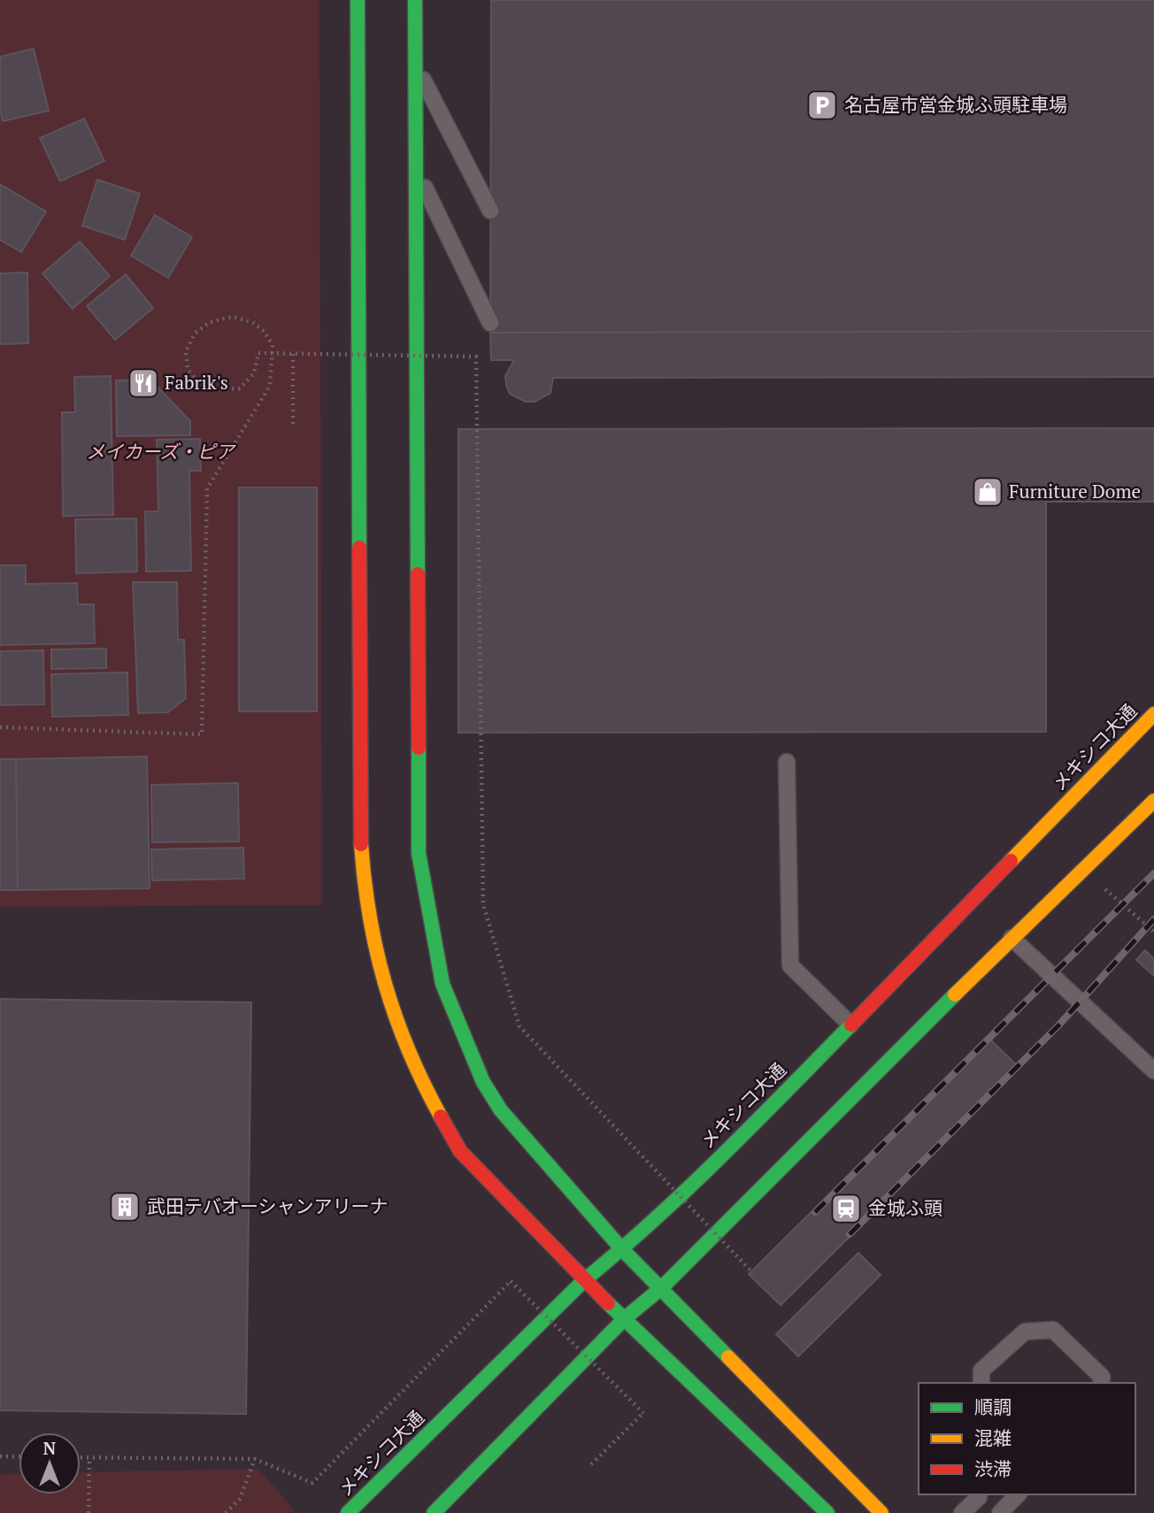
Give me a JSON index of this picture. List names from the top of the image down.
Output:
{
  "streets": {
    "street": ["メキシコ大通"]
  },
  "parks": ["メイカーズ・ピア"],
  "places": {
    "parking": ["名古屋市営金城ふ頭駐車場"],
    "restaurant": ["Fabrik's"],
    "shop": ["Furniture Dome"],
    "building": ["武田テバオーシャンアリーナ"],
    "station": ["金城ふ頭"]
  },
  "legend": ["順調", "混雑", "渋滞"],
  "north": "top"
}
